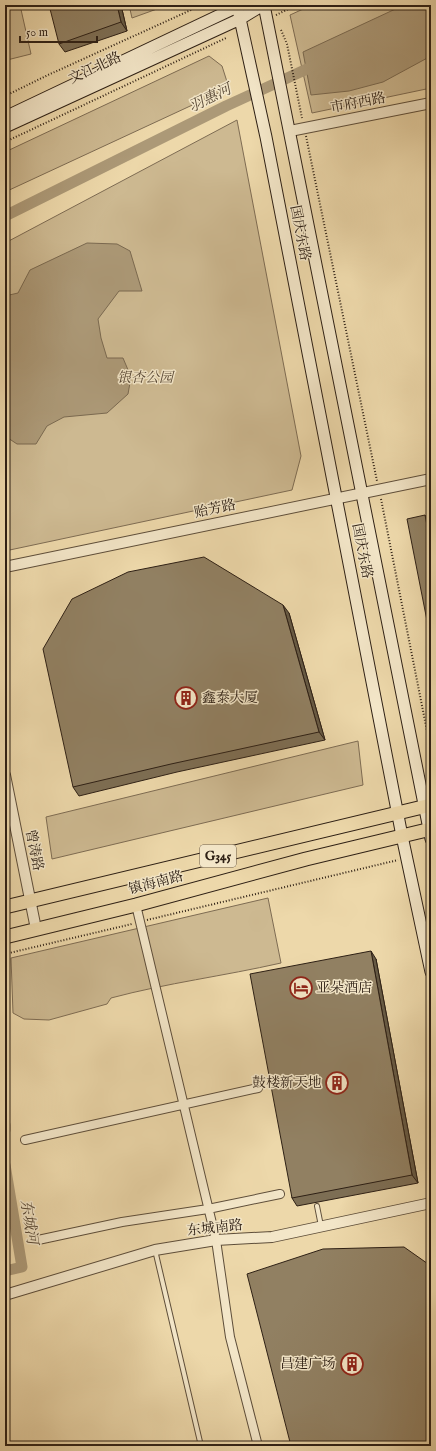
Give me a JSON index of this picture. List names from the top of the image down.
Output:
{
  "streets": {
    "highway": ["G345", "镇海南路"],
    "main road": ["文江北路", "国庆东路"],
    "street": [
      "市府西路",
      "贻芳路",
      "曾涛路",
      "东城南路"
    ]
  },
  "crossings": [
    ["文江北路", "国庆东路"],
    ["市府西路", "国庆东路"],
    ["国庆东路", "贻芳路"],
    ["国庆东路", "镇海南路"],
    ["曾涛路", "镇海南路"]
  ],
  "water": ["羽惠河", "东城河"],
  "parks": ["银杏公园"],
  "places": {
    "building": ["鑫泰大厦", "鼓楼新天地", "昌建广场"],
    "hotel": ["亚朵酒店"]
  },
  "scale_bar": "50 m"
}
